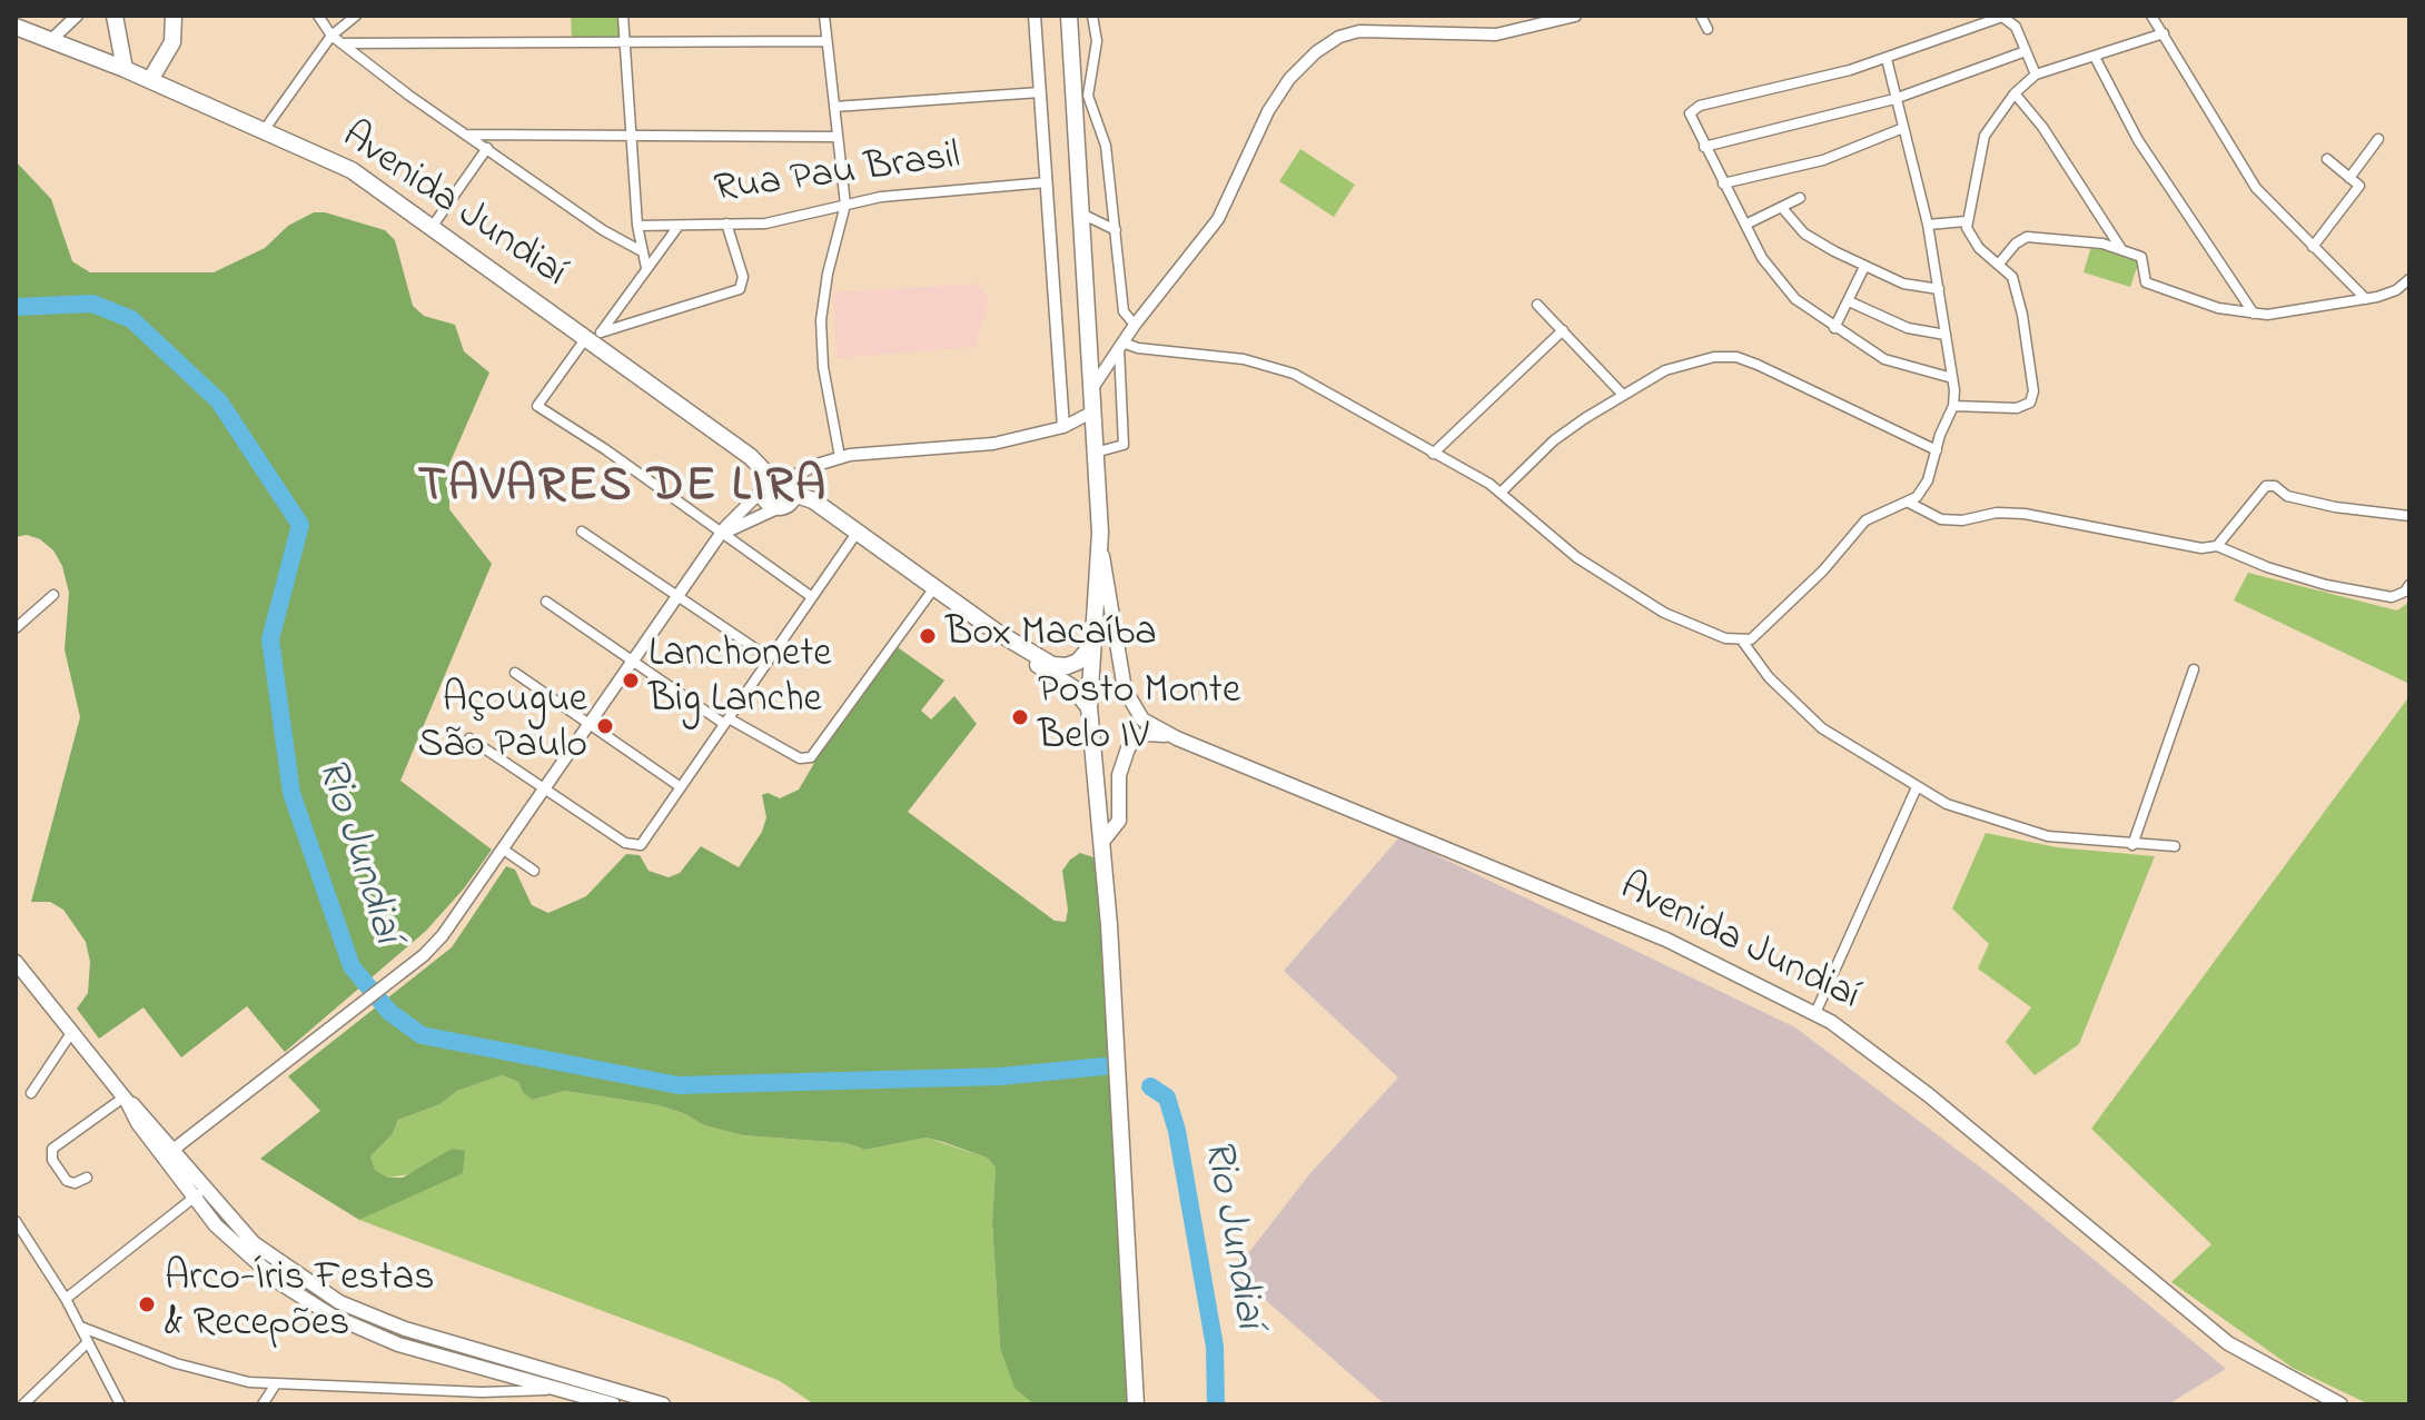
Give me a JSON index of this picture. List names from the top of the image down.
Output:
{
  "streets": {
    "main road": ["Avenida Jundiaí"],
    "street": ["Rua Pau Brasil"]
  },
  "districts": ["TAVARES DE LIRA"],
  "water": ["Rio Jundiaí"],
  "places": [
    "Box Macaíba",
    "Lanchonete Big Lanche",
    "Posto Monte Belo IV",
    "Açougue São Paulo",
    "Arco-Íris Festas & Recepões"
  ]
}
